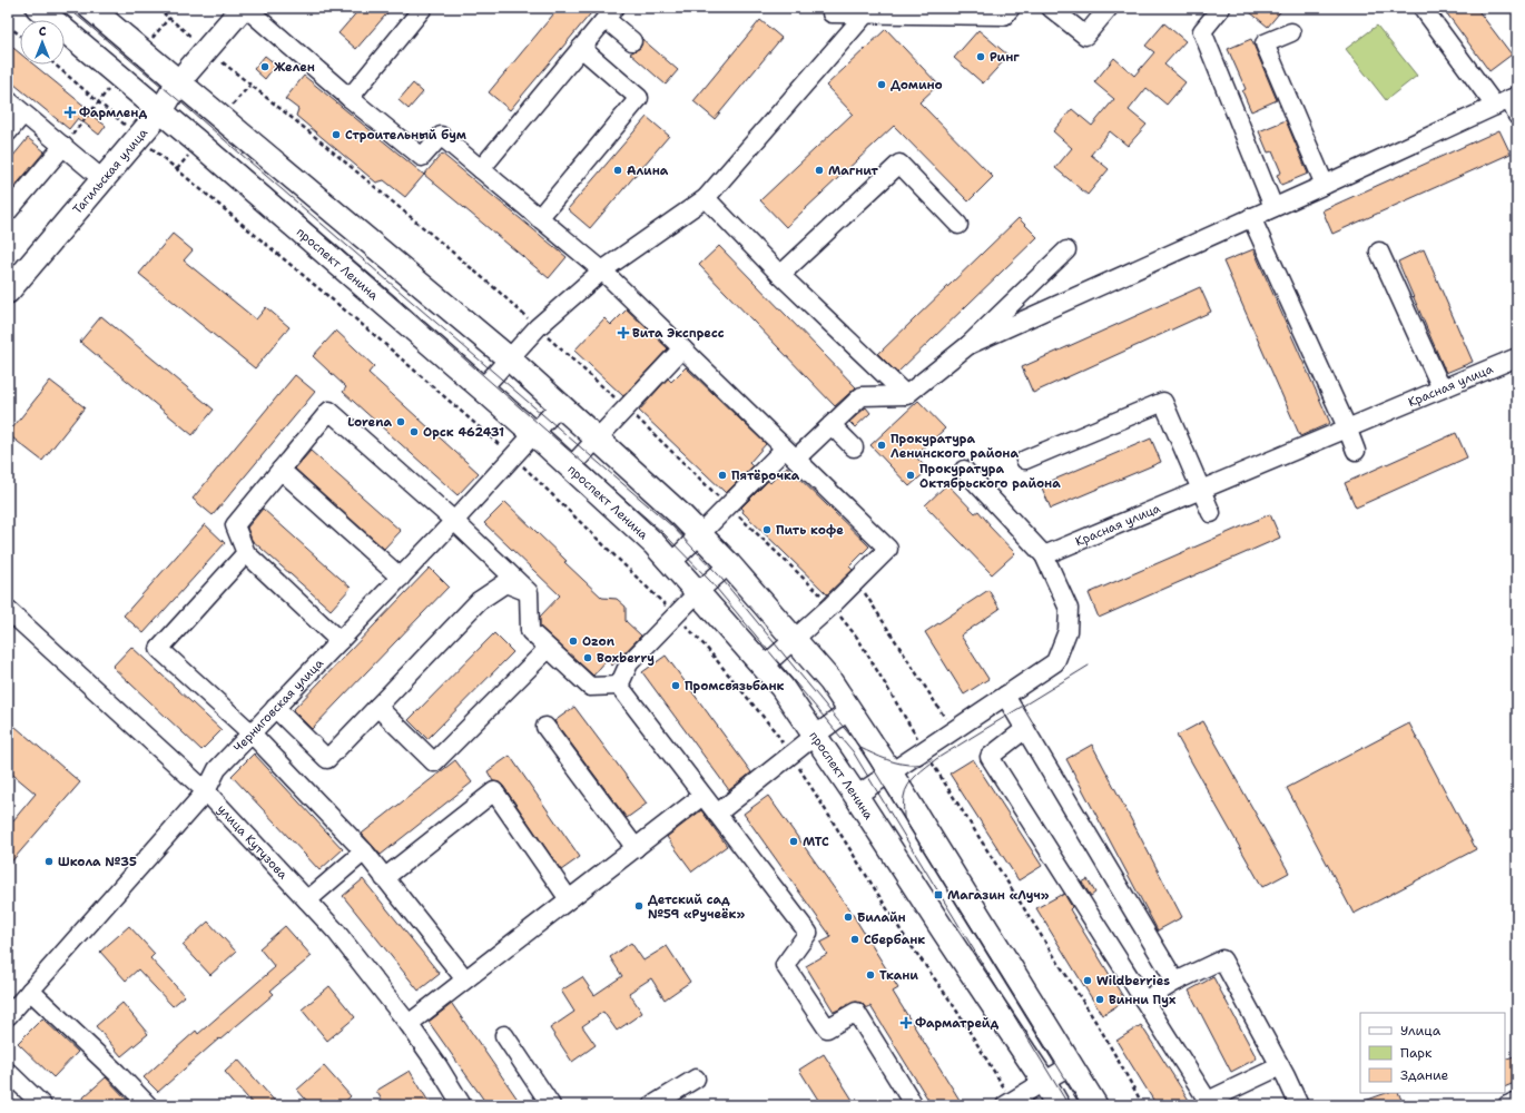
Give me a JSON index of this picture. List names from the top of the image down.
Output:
{
  "streets": {
    "main road": ["Тагильская улица", "проспект Ленина"],
    "street": ["Красная улица", "Черниговская улица", "улица Кутузова"]
  },
  "crossings": [
    ["Тагильская улица", "проспект Ленина"],
    ["проспект Ленина", "Черниговская улица"],
    ["Черниговская улица", "улица Кутузова"]
  ],
  "places": {
    "other": [
      "Ринг",
      "Желен",
      "Домино",
      "Строительный бум",
      "Алина",
      "Магнит",
      "Lorena",
      "Орск 462431",
      "Прокуратура Ленинского района",
      "Пятёрочка",
      "Прокуратура Октябрьского района",
      "Пить кофе",
      "Ozon",
      "Boxberry",
      "Промсвязьбанк",
      "МТС",
      "Школа №35",
      "Детский сад №59 «Ручеёк»",
      "Билайн",
      "Сбербанк",
      "Ткани",
      "Wildberries",
      "Винни Пух"
    ],
    "health": ["Фармленд", "Вита Экспресс", "Фарматрейд"],
    "transit": ["Магазин «Луч»"]
  },
  "legend": ["Улица", "Парк", "Здание"],
  "north": "top"
}
